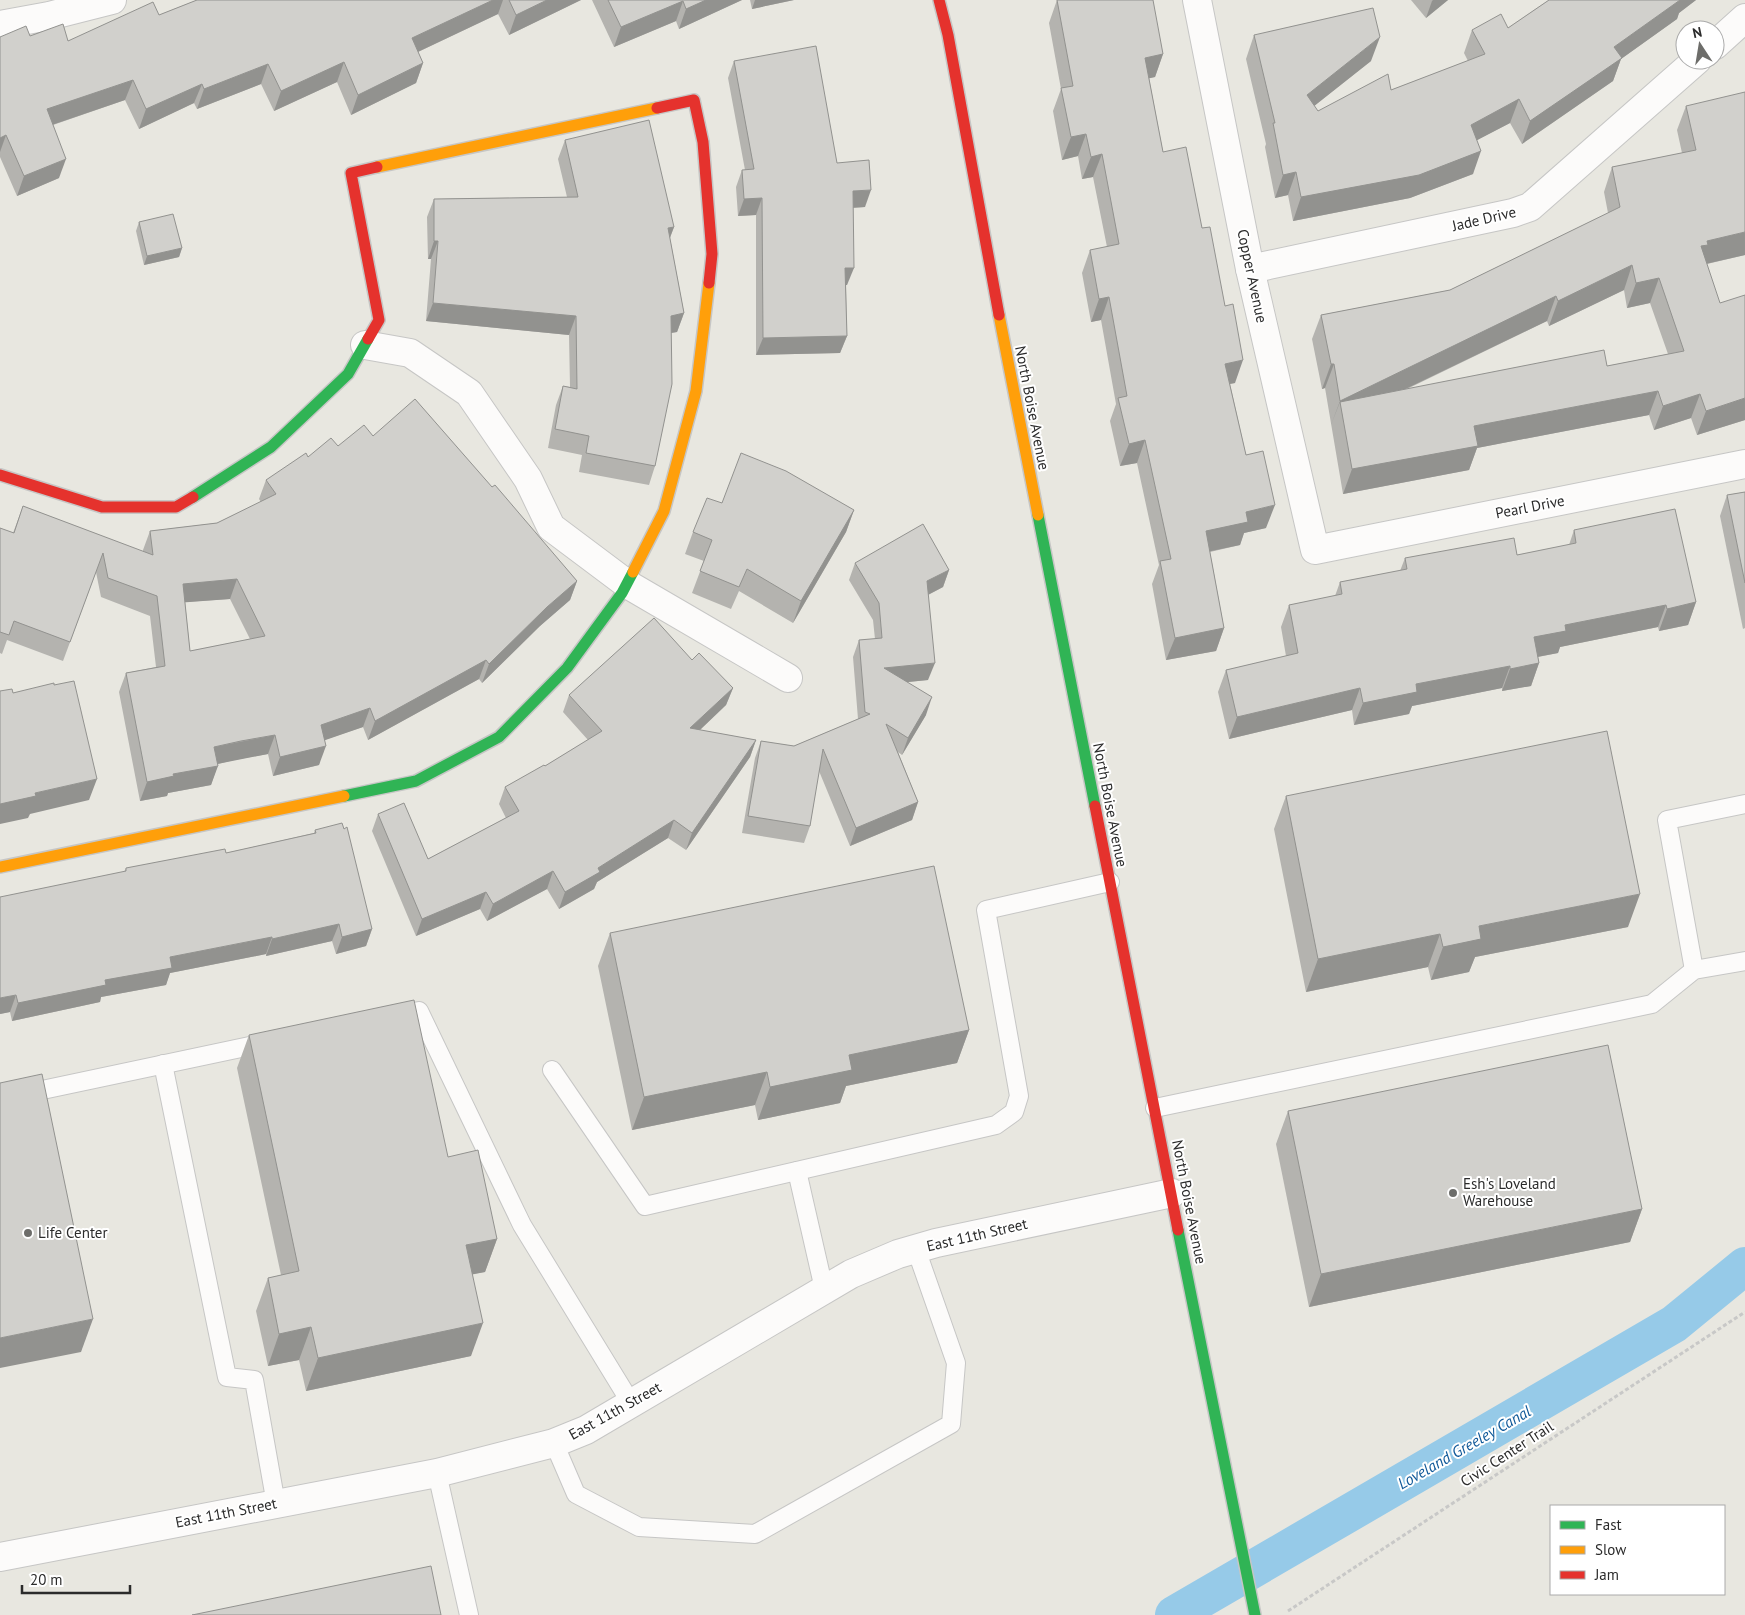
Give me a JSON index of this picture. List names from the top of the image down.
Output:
{
  "streets": {
    "street": [
      "Jade Drive",
      "Copper Avenue",
      "North Boise Avenue",
      "Pearl Drive",
      "East 11th Street"
    ],
    "path": ["Civic Center Trail"]
  },
  "crossings": [
    ["Jade Drive", "Copper Avenue"],
    ["Copper Avenue", "Pearl Drive"],
    ["North Boise Avenue", "East 11th Street"]
  ],
  "water": ["Loveland Greeley Canal"],
  "places": ["Esh's Loveland Warehouse", "Life Center"],
  "legend": ["Fast", "Slow", "Jam"],
  "scale_bar": "20 m",
  "north": "top"
}
